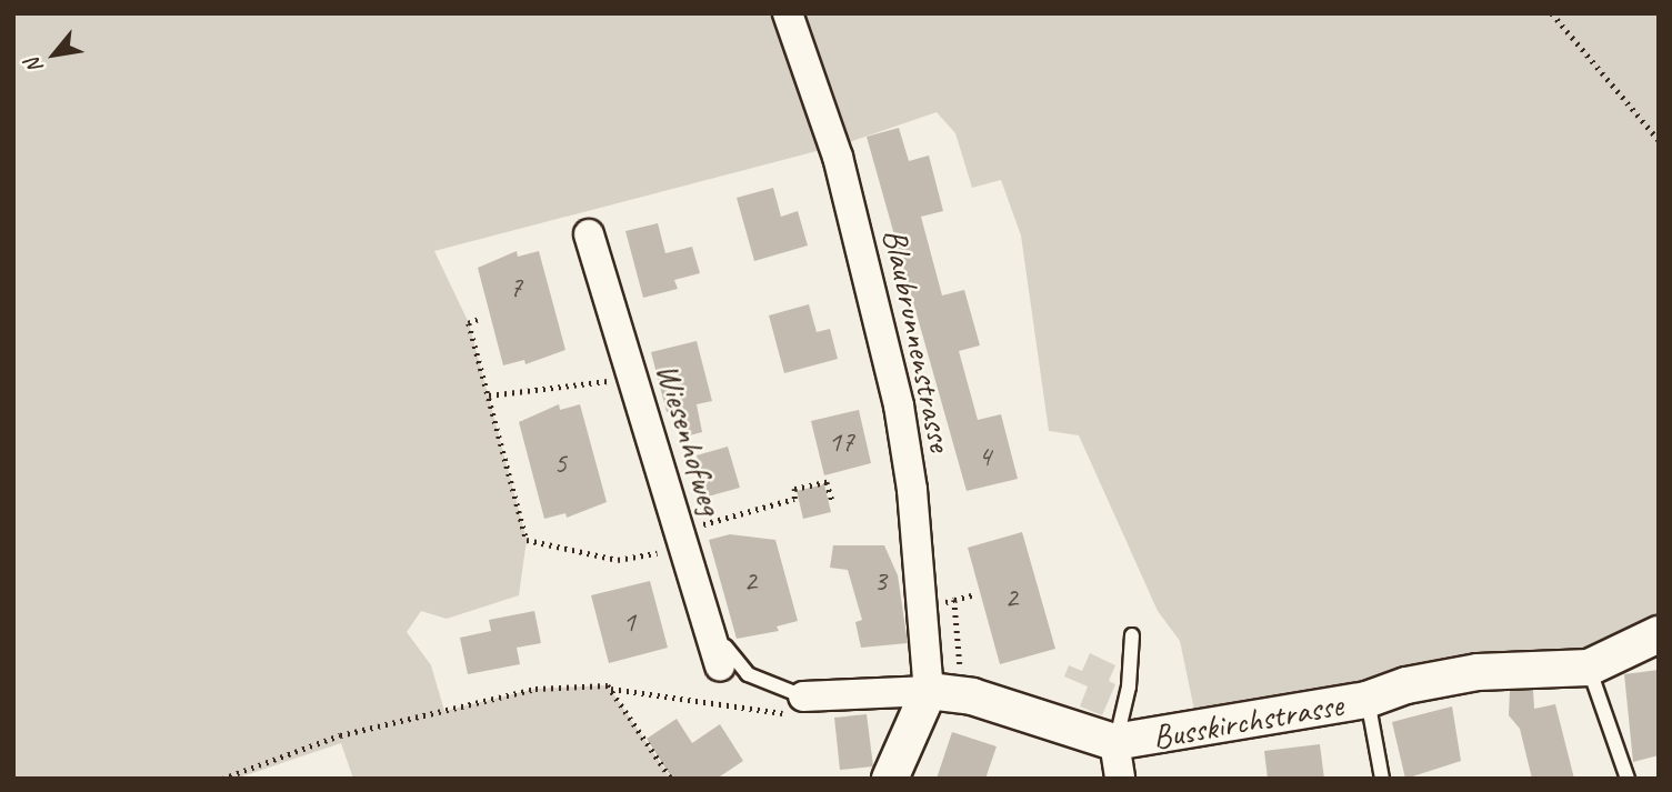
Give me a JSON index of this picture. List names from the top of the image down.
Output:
{
  "streets": {
    "street": ["Blaubrunnenstrasse", "Wiesenhofweg", "Busskirchstrasse"]
  },
  "crossings": [
    ["Blaubrunnenstrasse", "Busskirchstrasse"]
  ],
  "house_numbers": [
    "7",
    "17",
    "4",
    "5",
    "2",
    "3",
    "2",
    "1"
  ],
  "north": "bottom left"
}
